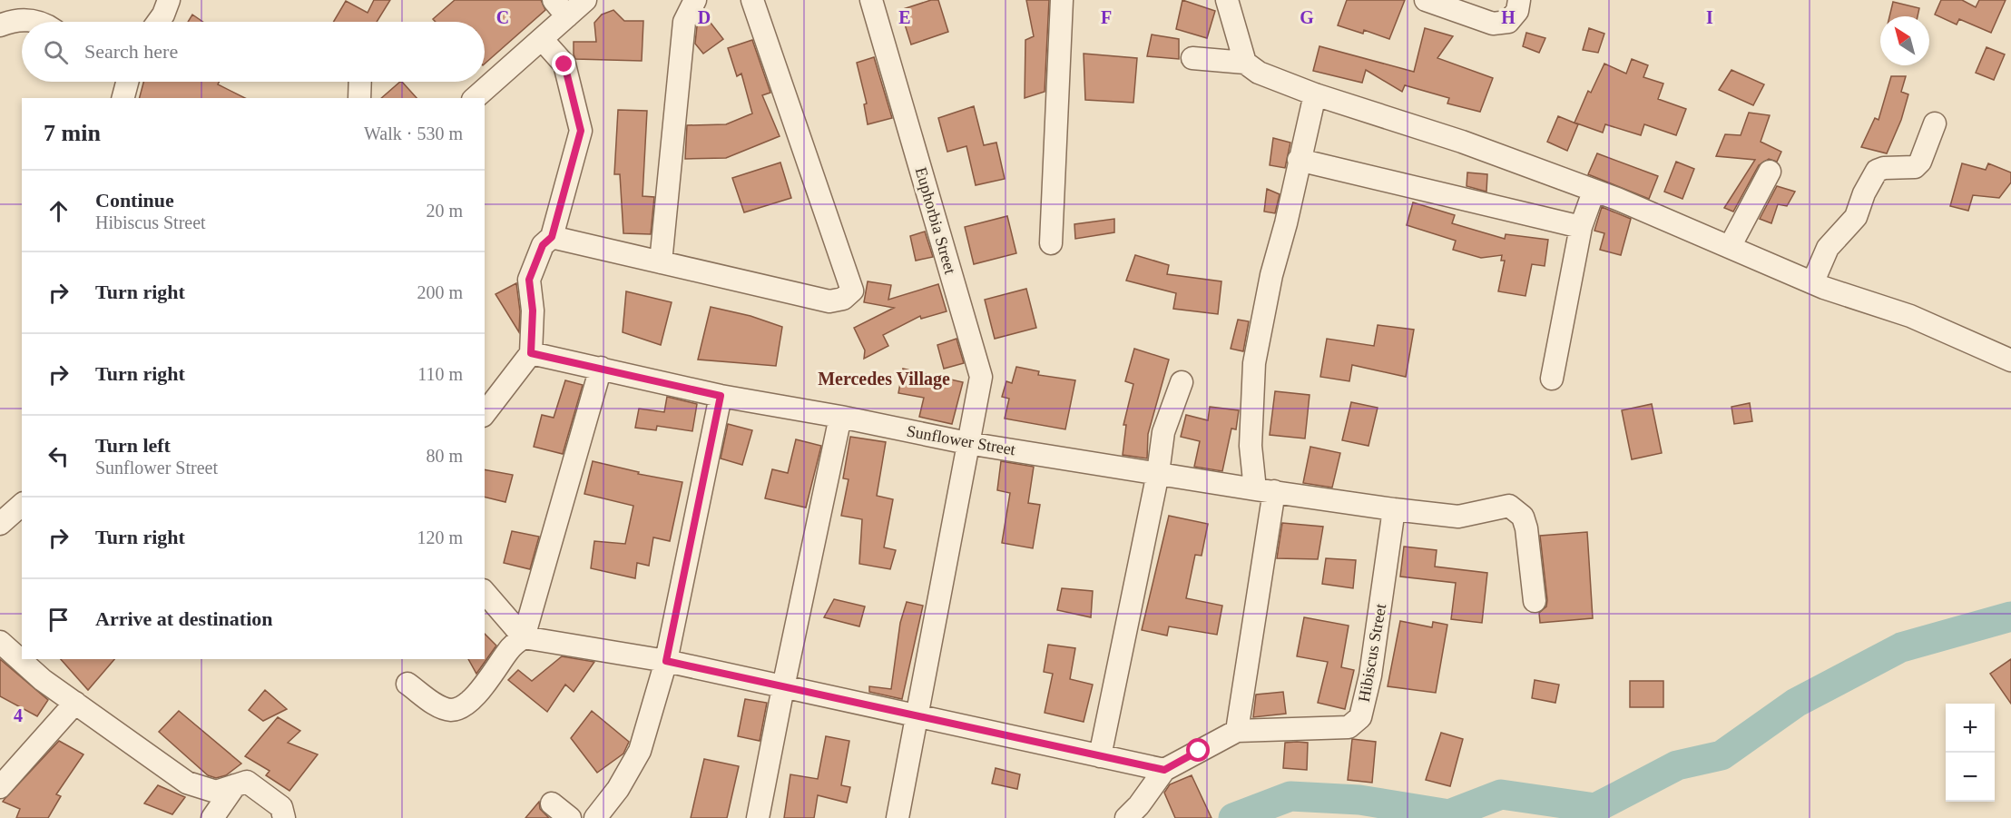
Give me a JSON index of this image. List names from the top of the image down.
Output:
{
  "streets": {
    "street": ["Euphorbia Street", "Sunflower Street", "Hibiscus Street"]
  },
  "crossings": [
    ["Euphorbia Street", "Sunflower Street"],
    ["Sunflower Street", "Hibiscus Street"]
  ],
  "districts": ["Mercedes Village"],
  "north": "top left",
  "page": {
    "search": "Search here",
    "heading": ["7 min", "Walk · 530 m"],
    "list": [
      ["Continue", "Hibiscus Street", "20 m"],
      ["Turn right", "200 m"],
      ["Turn right", "110 m"],
      ["Turn left", "Sunflower Street", "80 m"],
      ["Turn right", "120 m"],
      "Arrive at destination"
    ],
    "map_buttons": ["+", "−"]
  },
  "grid": {
    "columns": [
      "C",
      "D",
      "E",
      "F",
      "G",
      "H",
      "I"
    ],
    "rows": ["4"]
  }
}
